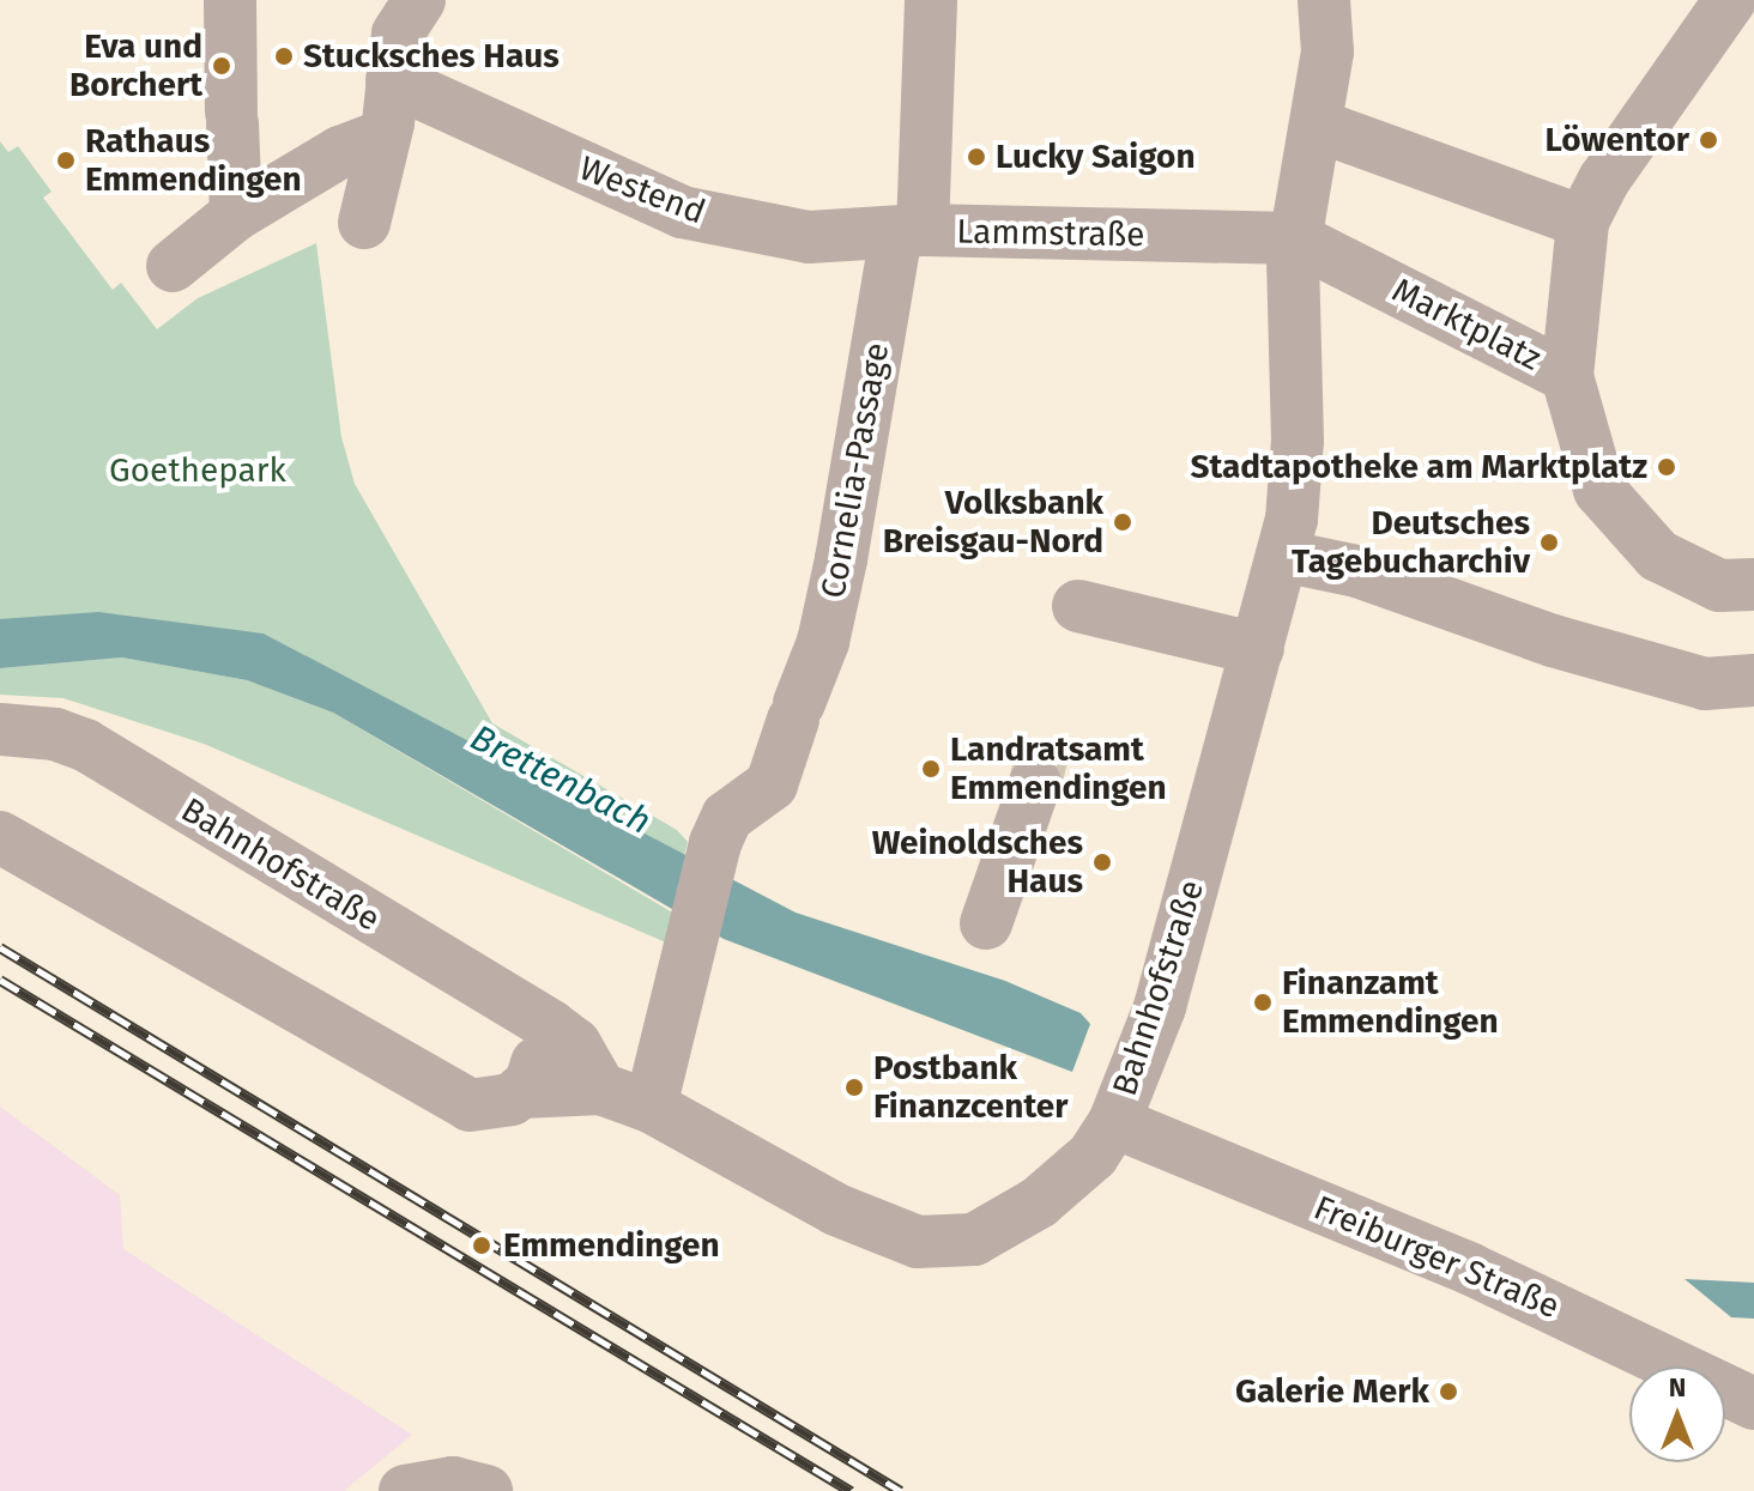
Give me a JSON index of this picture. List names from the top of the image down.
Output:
{
  "streets": {
    "street": [
      "Westend",
      "Lammstraße",
      "Marktplatz",
      "Cornelia-Passage",
      "Bahnhofstraße",
      "Freiburger Straße"
    ]
  },
  "crossings": [
    ["Westend", "Lammstraße"],
    ["Westend", "Cornelia-Passage"],
    ["Lammstraße", "Marktplatz"],
    ["Lammstraße", "Cornelia-Passage"],
    ["Cornelia-Passage", "Bahnhofstraße"],
    ["Bahnhofstraße", "Freiburger Straße"]
  ],
  "water": ["Brettenbach"],
  "parks": ["Goethepark"],
  "places": [
    "Stucksches Haus",
    "Eva und Borchert",
    "Löwentor",
    "Lucky Saigon",
    "Rathaus Emmendingen",
    "Stadtapotheke am Marktplatz",
    "Volksbank Breisgau-Nord",
    "Deutsches Tagebucharchiv",
    "Landratsamt Emmendingen",
    "Weinoldsches Haus",
    "Finanzamt Emmendingen",
    "Postbank Finanzcenter",
    "Emmendingen",
    "Galerie Merk"
  ],
  "north": "top"
}
